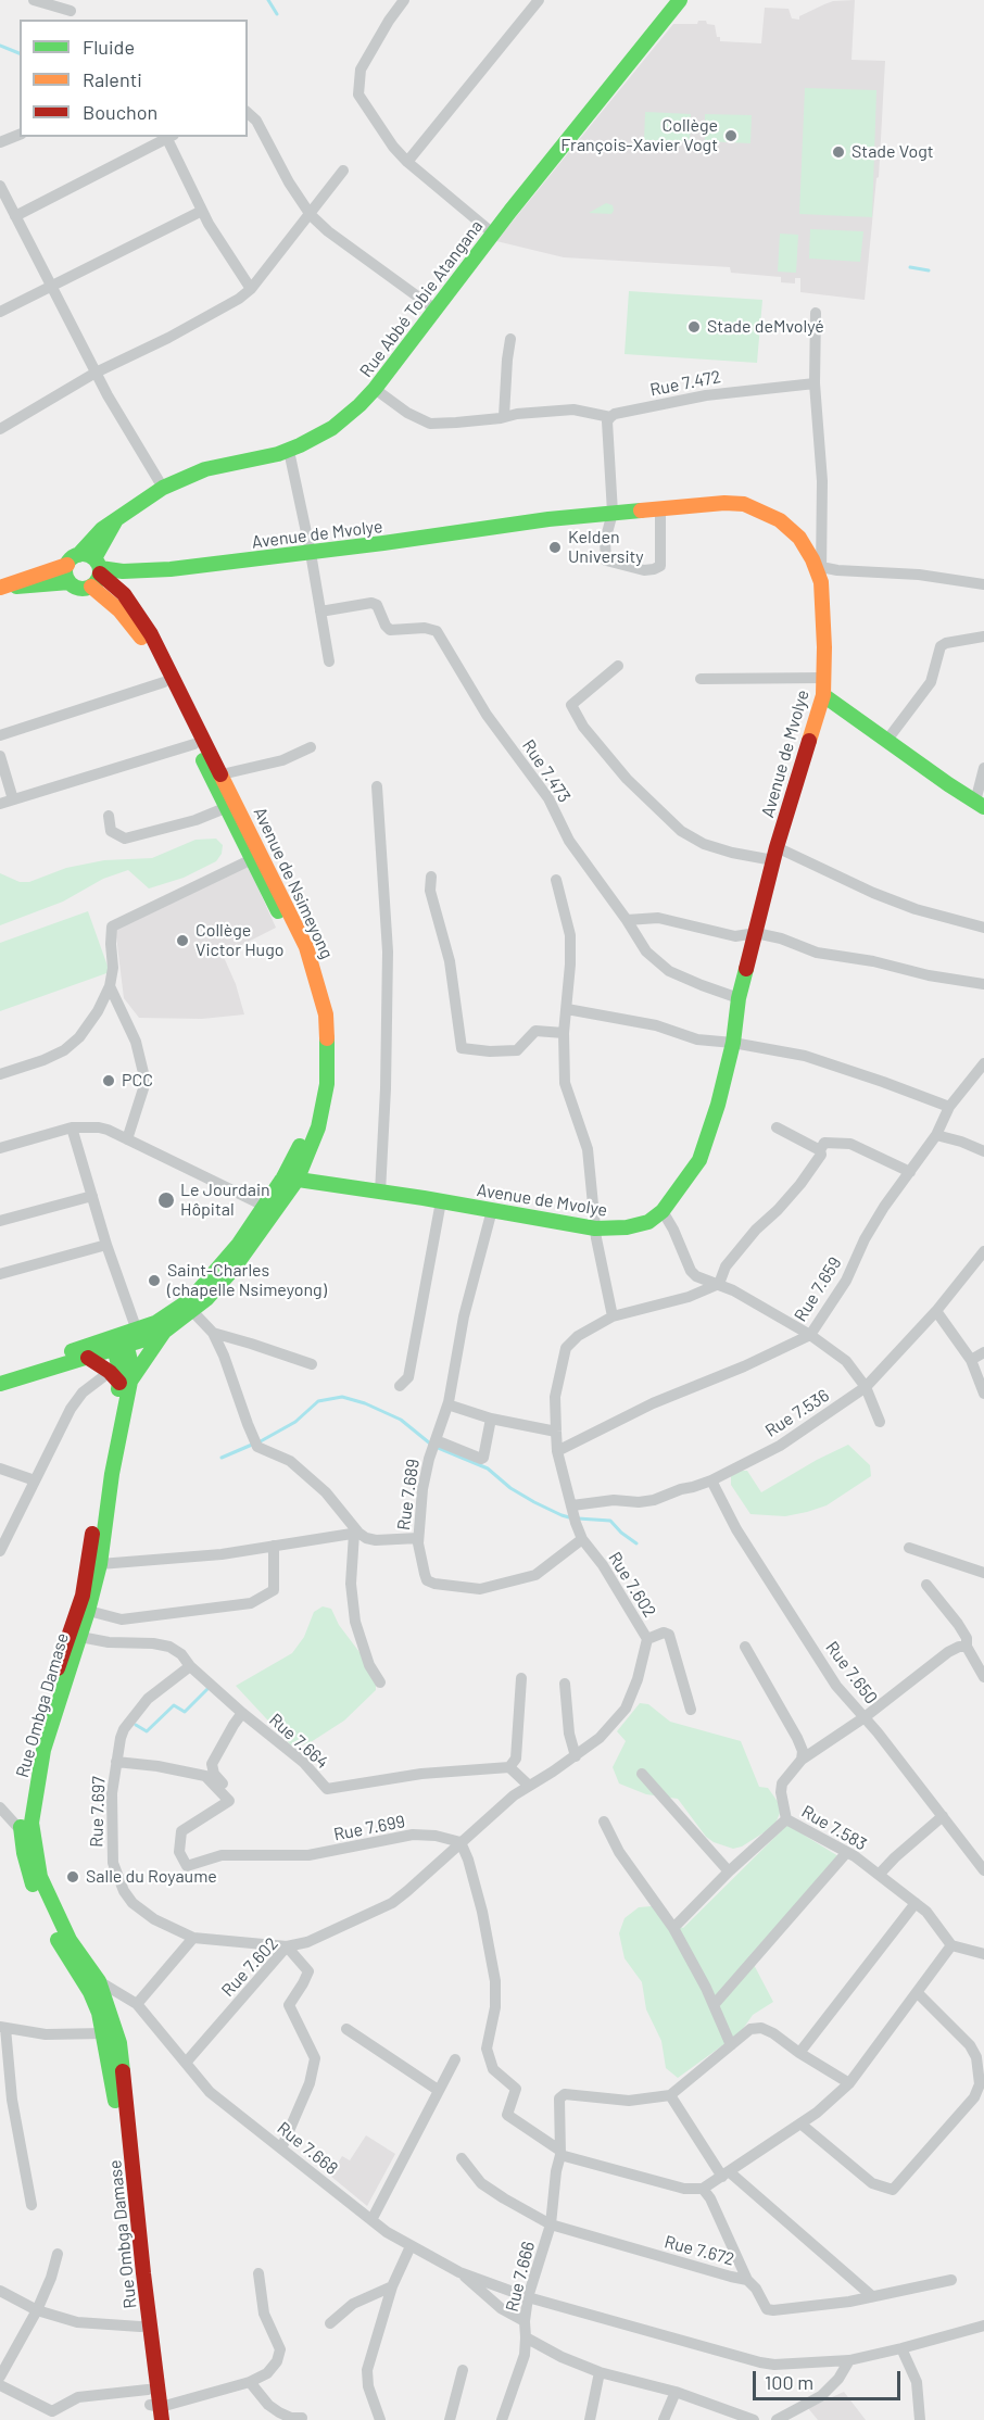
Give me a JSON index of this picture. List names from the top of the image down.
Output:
{
  "streets": {
    "main road": [
      "Rue Abbé Tobie Atangana",
      "Avenue de Mvolye",
      "Avenue de Nsimeyong",
      "Rue Ombga Damase"
    ],
    "street": [
      "Rue 7.472",
      "Rue 7.473",
      "Rue 7.659",
      "Rue 7.536",
      "Rue 7.689",
      "Rue 7.602",
      "Rue 7.650",
      "Rue 7.664",
      "Rue 7.697",
      "Rue 7.699",
      "Rue 7.583",
      "Rue 7.668",
      "Rue 7.672",
      "Rue 7.666"
    ]
  },
  "crossings": [
    ["Rue Abbé Tobie Atangana", "Rue 7.472"],
    ["Rue Abbé Tobie Atangana", "Avenue de Mvolye"],
    ["Rue Abbé Tobie Atangana", "Avenue de Nsimeyong"],
    ["Avenue de Mvolye", "Rue 7.473"],
    ["Avenue de Mvolye", "Avenue de Nsimeyong"],
    ["Avenue de Mvolye", "Rue 7.689"],
    ["Avenue de Nsimeyong", "Rue Ombga Damase"],
    ["Rue 7.659", "Rue 7.602"],
    ["Rue 7.536", "Rue 7.602"],
    ["Rue 7.536", "Rue 7.650"],
    ["Rue 7.689", "Rue 7.602"],
    ["Rue 7.602", "Rue 7.697"],
    ["Rue 7.602", "Rue 7.699"],
    ["Rue 7.602", "Rue 7.668"],
    ["Rue 7.650", "Rue 7.583"],
    ["Rue Ombga Damase", "Rue 7.664"],
    ["Rue Ombga Damase", "Rue 7.668"],
    ["Rue 7.664", "Rue 7.697"],
    ["Rue 7.697", "Rue 7.699"],
    ["Rue 7.668", "Rue 7.666"],
    ["Rue 7.672", "Rue 7.666"]
  ],
  "places": [
    "Collège François-Xavier Vogt",
    "Stade Vogt",
    "Stade deMvolyé",
    "Kelden University",
    "Collège Victor Hugo",
    "PCC",
    "Le Jourdain Hôpital",
    "Saint-Charles (chapelle Nsimeyong)",
    "Salle du Royaume"
  ],
  "legend": ["Fluide", "Ralenti", "Bouchon"],
  "scale_bar": "100 m"
}
